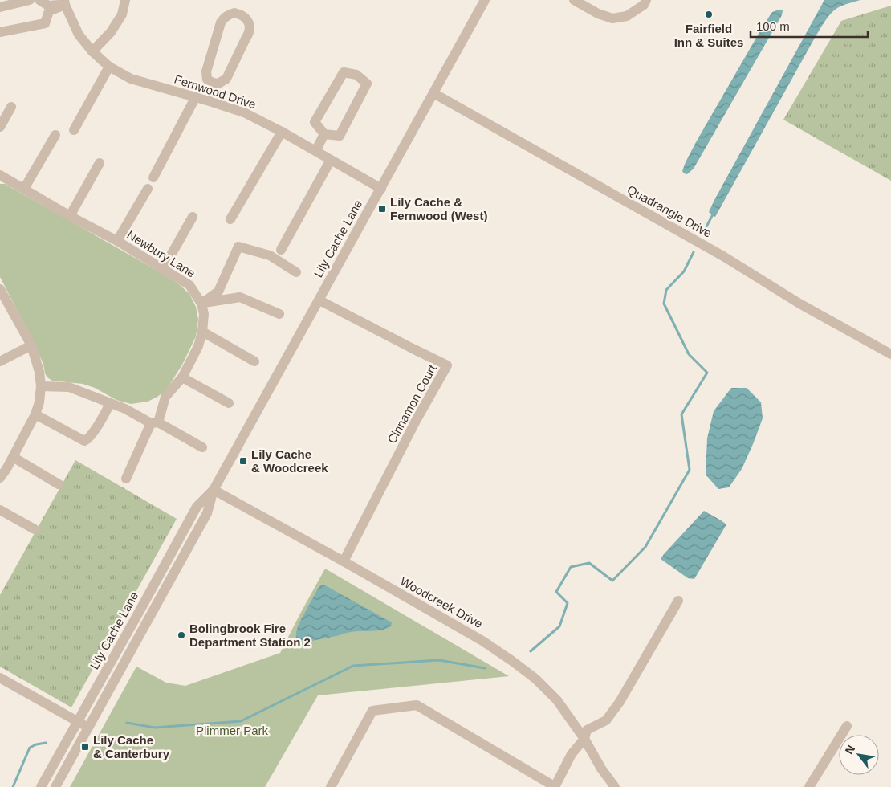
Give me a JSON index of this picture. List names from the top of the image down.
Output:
{
  "streets": {
    "street": [
      "Fernwood Drive",
      "Quadrangle Drive",
      "Lily Cache Lane",
      "Newbury Lane",
      "Cinnamon Court",
      "Woodcreek Drive"
    ]
  },
  "crossings": [
    ["Fernwood Drive", "Lily Cache Lane"],
    ["Quadrangle Drive", "Lily Cache Lane"],
    ["Lily Cache Lane", "Cinnamon Court"],
    ["Lily Cache Lane", "Woodcreek Drive"],
    ["Cinnamon Court", "Woodcreek Drive"]
  ],
  "parks": ["Plimmer Park"],
  "places": {
    "other": ["Fairfield Inn & Suites", "Bolingbrook Fire Department Station 2"],
    "transit": ["Lily Cache & Fernwood (West)", "Lily Cache & Woodcreek", "Lily Cache & Canterbury"]
  },
  "scale_bar": "100 m",
  "north": "top left"
}
